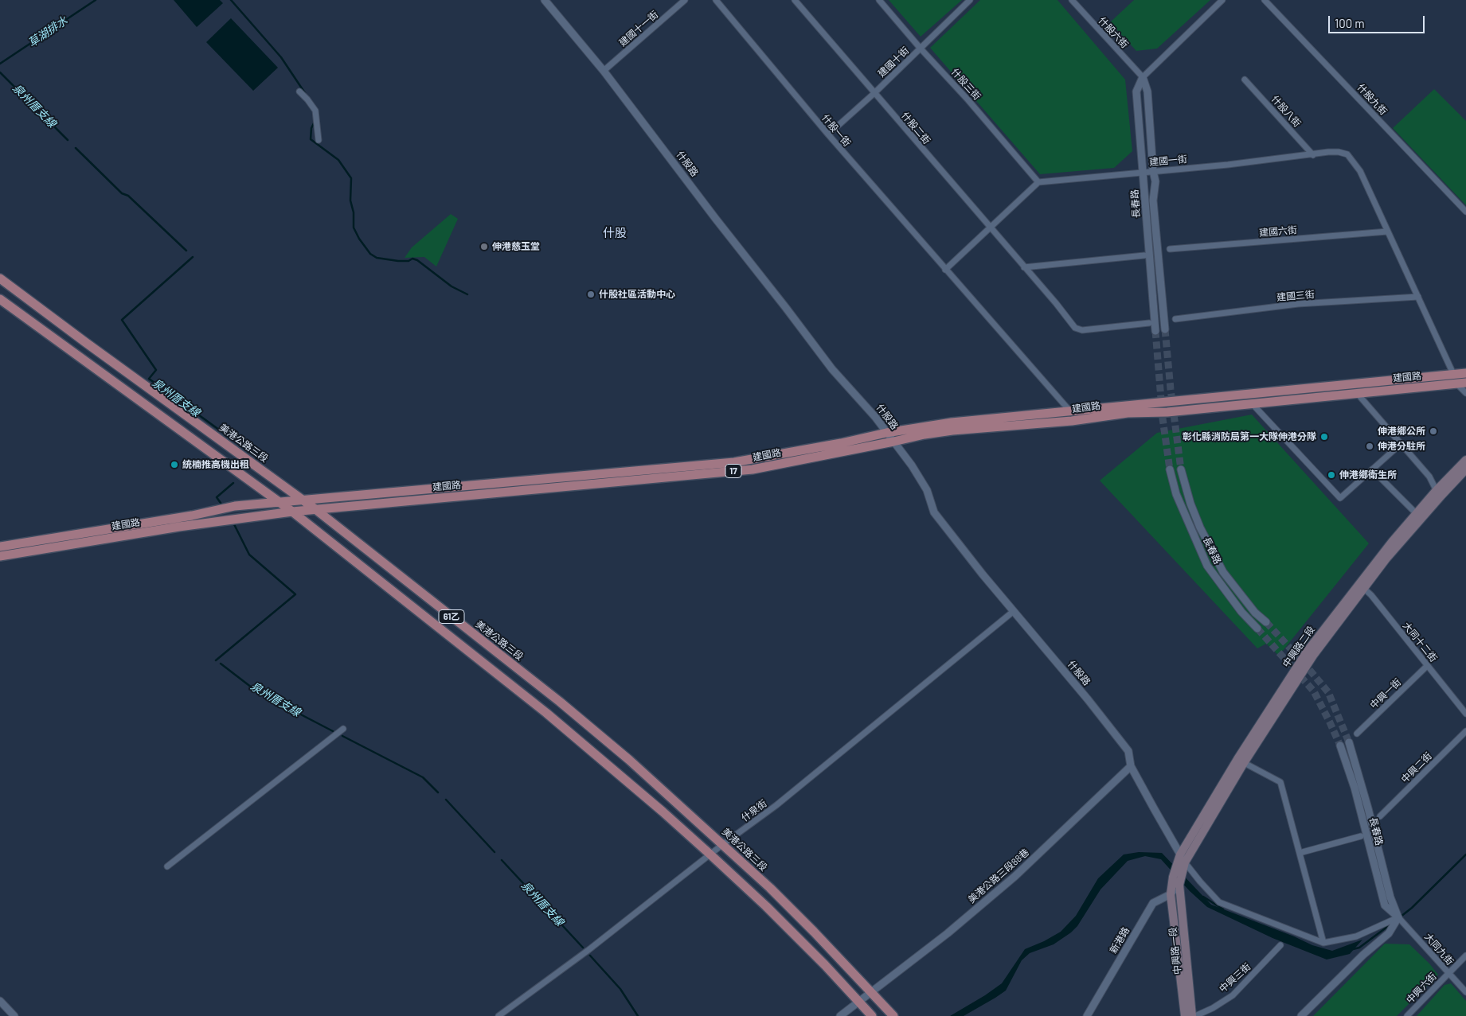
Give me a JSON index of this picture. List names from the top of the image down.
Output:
{
  "streets": {
    "main road": [
      "建國路",
      "美港公路三段",
      "17",
      "61乙",
      "中興路二段",
      "中興路一段"
    ],
    "street": [
      "建國十一街",
      "什股六街",
      "建國十街",
      "什股三街",
      "什股九街",
      "什股八街",
      "什股二街",
      "什股一街",
      "建國一街",
      "什股路",
      "長春路",
      "建國六街",
      "建國三街",
      "大同十二街",
      "中興一街",
      "中興二街",
      "什泉街",
      "美港公路三段88巷",
      "新港路",
      "大同九街",
      "中興三街",
      "中興六街"
    ]
  },
  "crossings": [
    ["建國十一街", "什股路"],
    ["什股六街", "長春路"],
    ["建國十街", "什股三街"],
    ["建國十街", "什股二街"],
    ["建國十街", "什股一街"],
    ["什股三街", "建國一街"],
    ["什股八街", "建國一街"],
    ["建國一街", "長春路"],
    ["建國一街", "建國六街"],
    ["建國一街", "建國三街"],
    ["建國一街", "建國路"],
    ["什股路", "建國路"],
    ["什股路", "中興路二段"],
    ["什股路", "什泉街"],
    ["什股路", "美港公路三段88巷"],
    ["長春路", "大同九街"],
    ["建國路", "美港公路三段"],
    ["建國路", "61乙"],
    ["美港公路三段", "什泉街"],
    ["美港公路三段", "美港公路三段88巷"],
    ["61乙", "什泉街"],
    ["61乙", "美港公路三段88巷"],
    ["大同十二街", "中興路二段"],
    ["大同十二街", "中興一街"],
    ["新港路", "中興路一段"],
    ["大同九街", "中興六街"]
  ],
  "districts": ["什股"],
  "water": ["草湖排水", "泉州厝支線"],
  "places": [
    "伸港慈玉堂",
    "什股社區活動中心",
    "伸港鄉公所",
    "彰化縣消防局第一大隊伸港分隊",
    "伸港分駐所",
    "統楠推高機出租",
    "伸港鄉衛生所"
  ],
  "scale_bar": "100 m"
}
